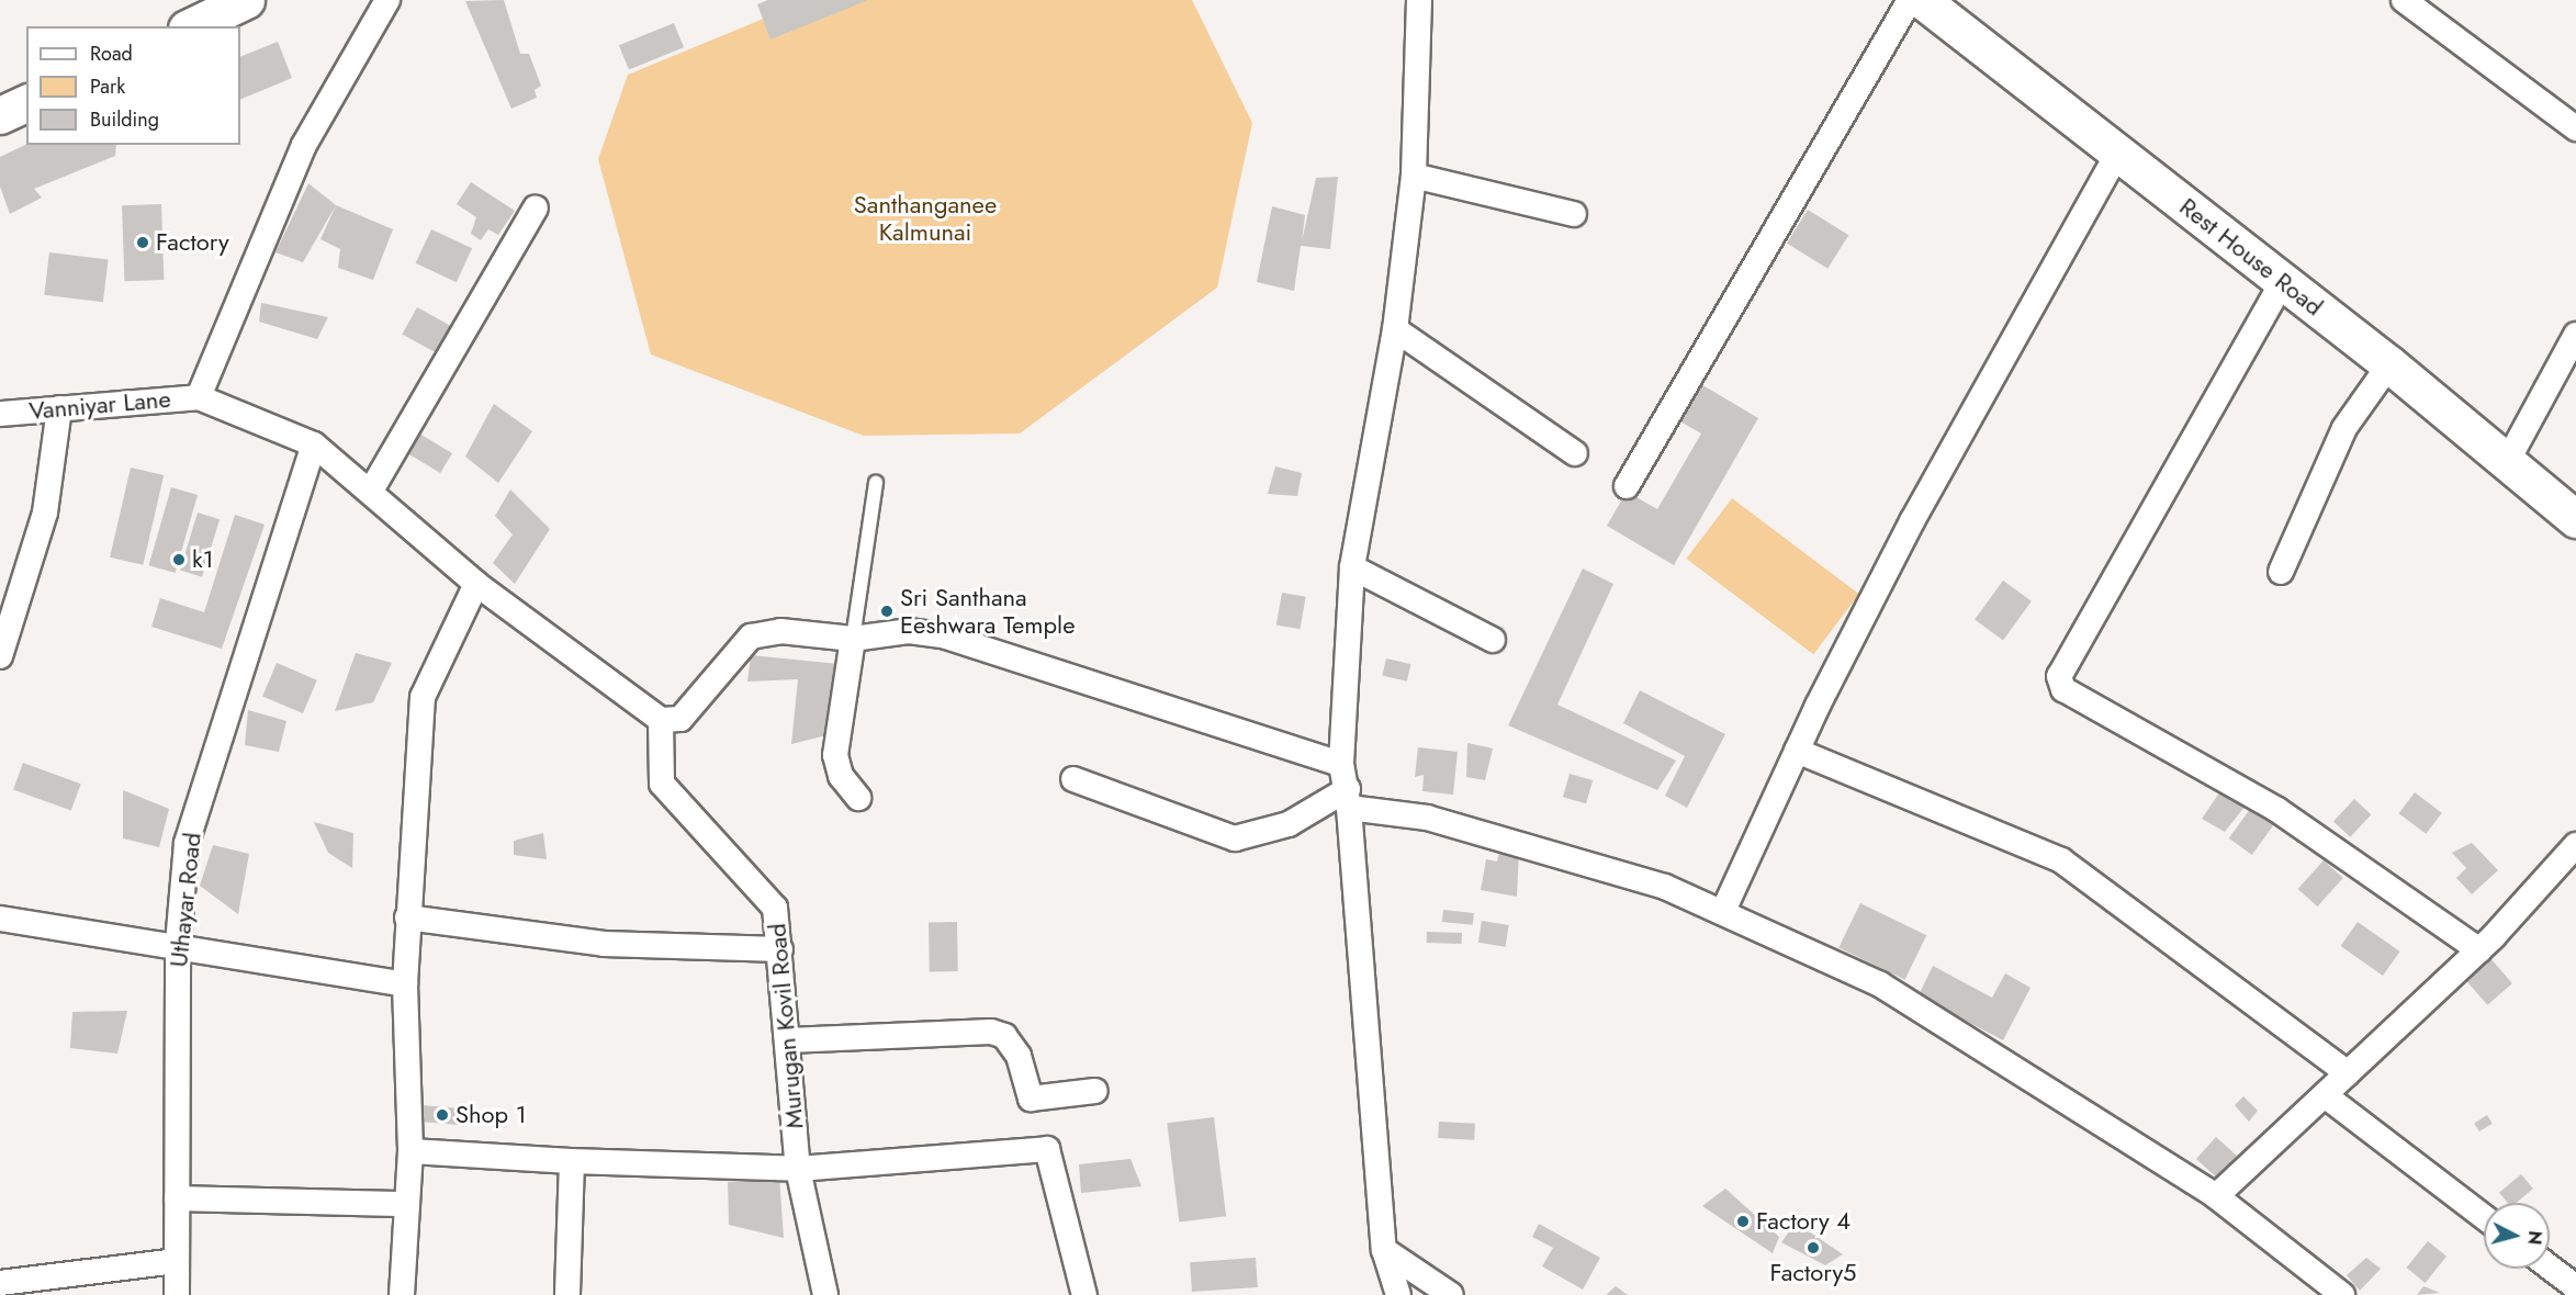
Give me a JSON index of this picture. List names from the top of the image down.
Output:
{
  "streets": {
    "main road": ["Rest House Road"],
    "street": ["Vanniyar Lane", "Uthayar Road", "Murugan Kovil Road"]
  },
  "parks": ["Santhanganee Kalmunai"],
  "places": [
    "Factory",
    "k1",
    "Sri Santhana Eeshwara Temple",
    "Shop 1",
    "Factory 4",
    "Factory5"
  ],
  "legend": ["Road", "Park", "Building"],
  "north": "right"
}
